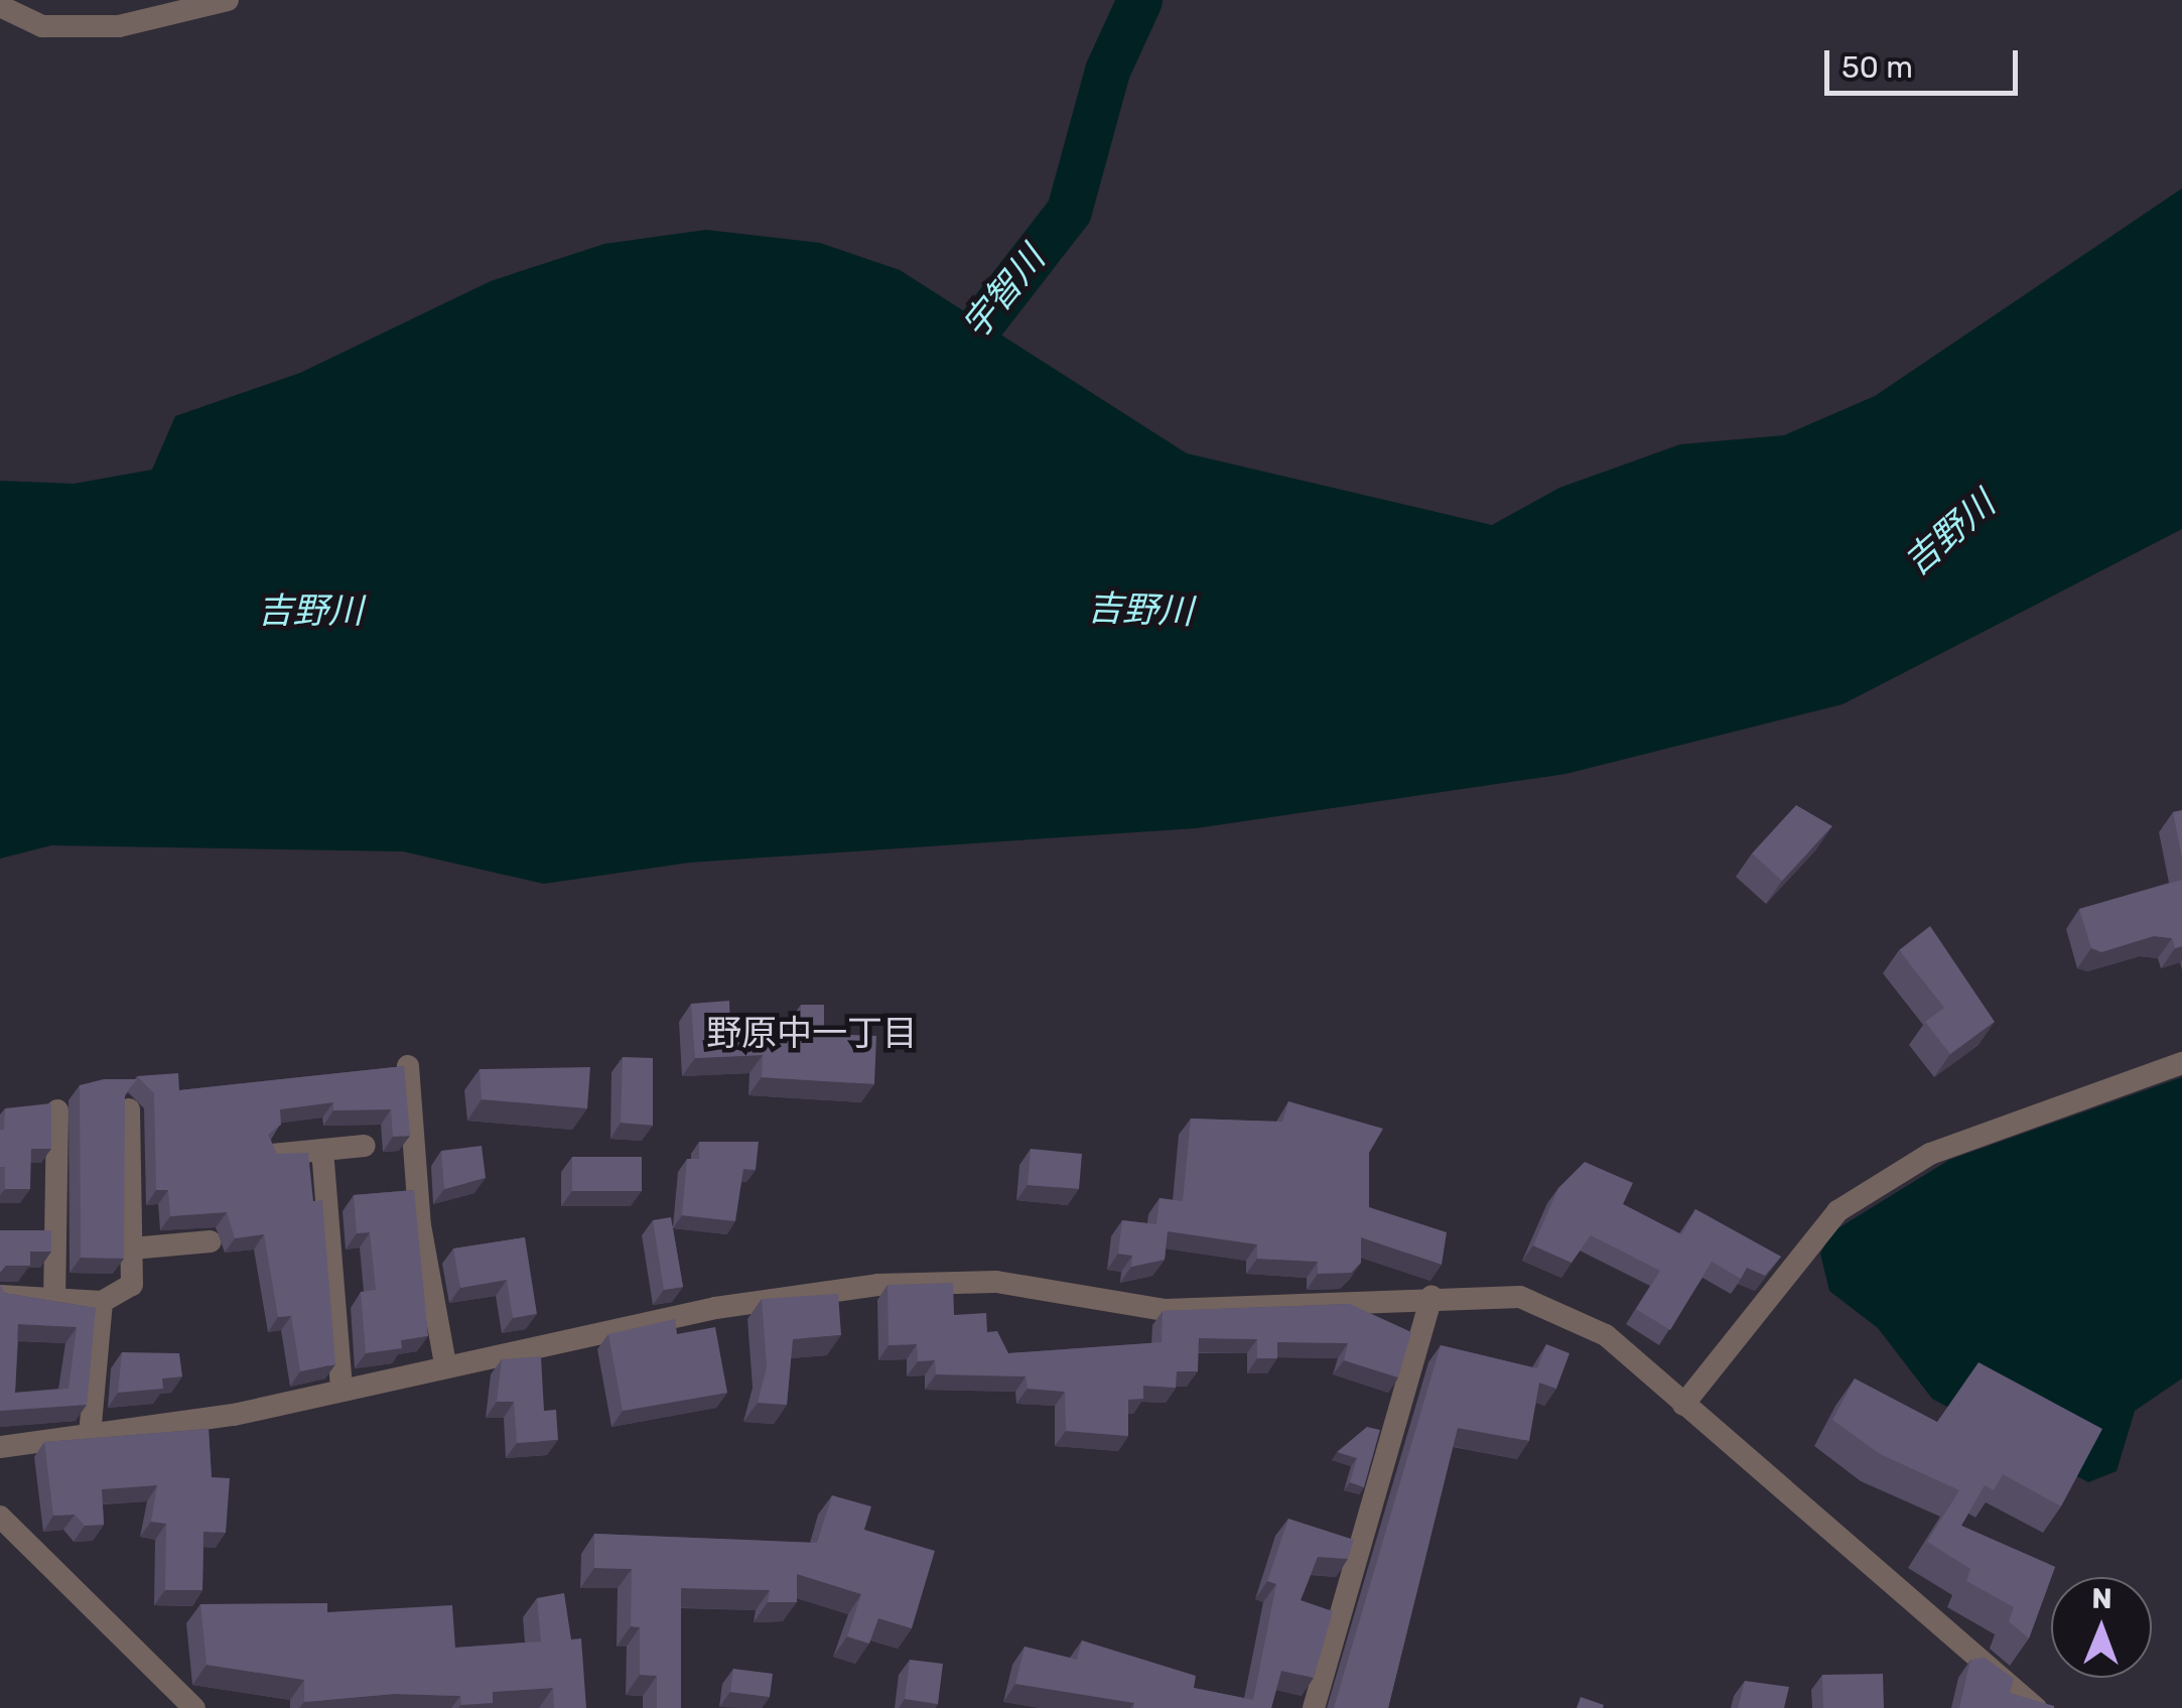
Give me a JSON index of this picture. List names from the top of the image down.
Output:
{
  "districts": ["野原中一丁目"],
  "water": ["宇智川", "吉野川"],
  "scale_bar": "50 m",
  "north": "top"
}
